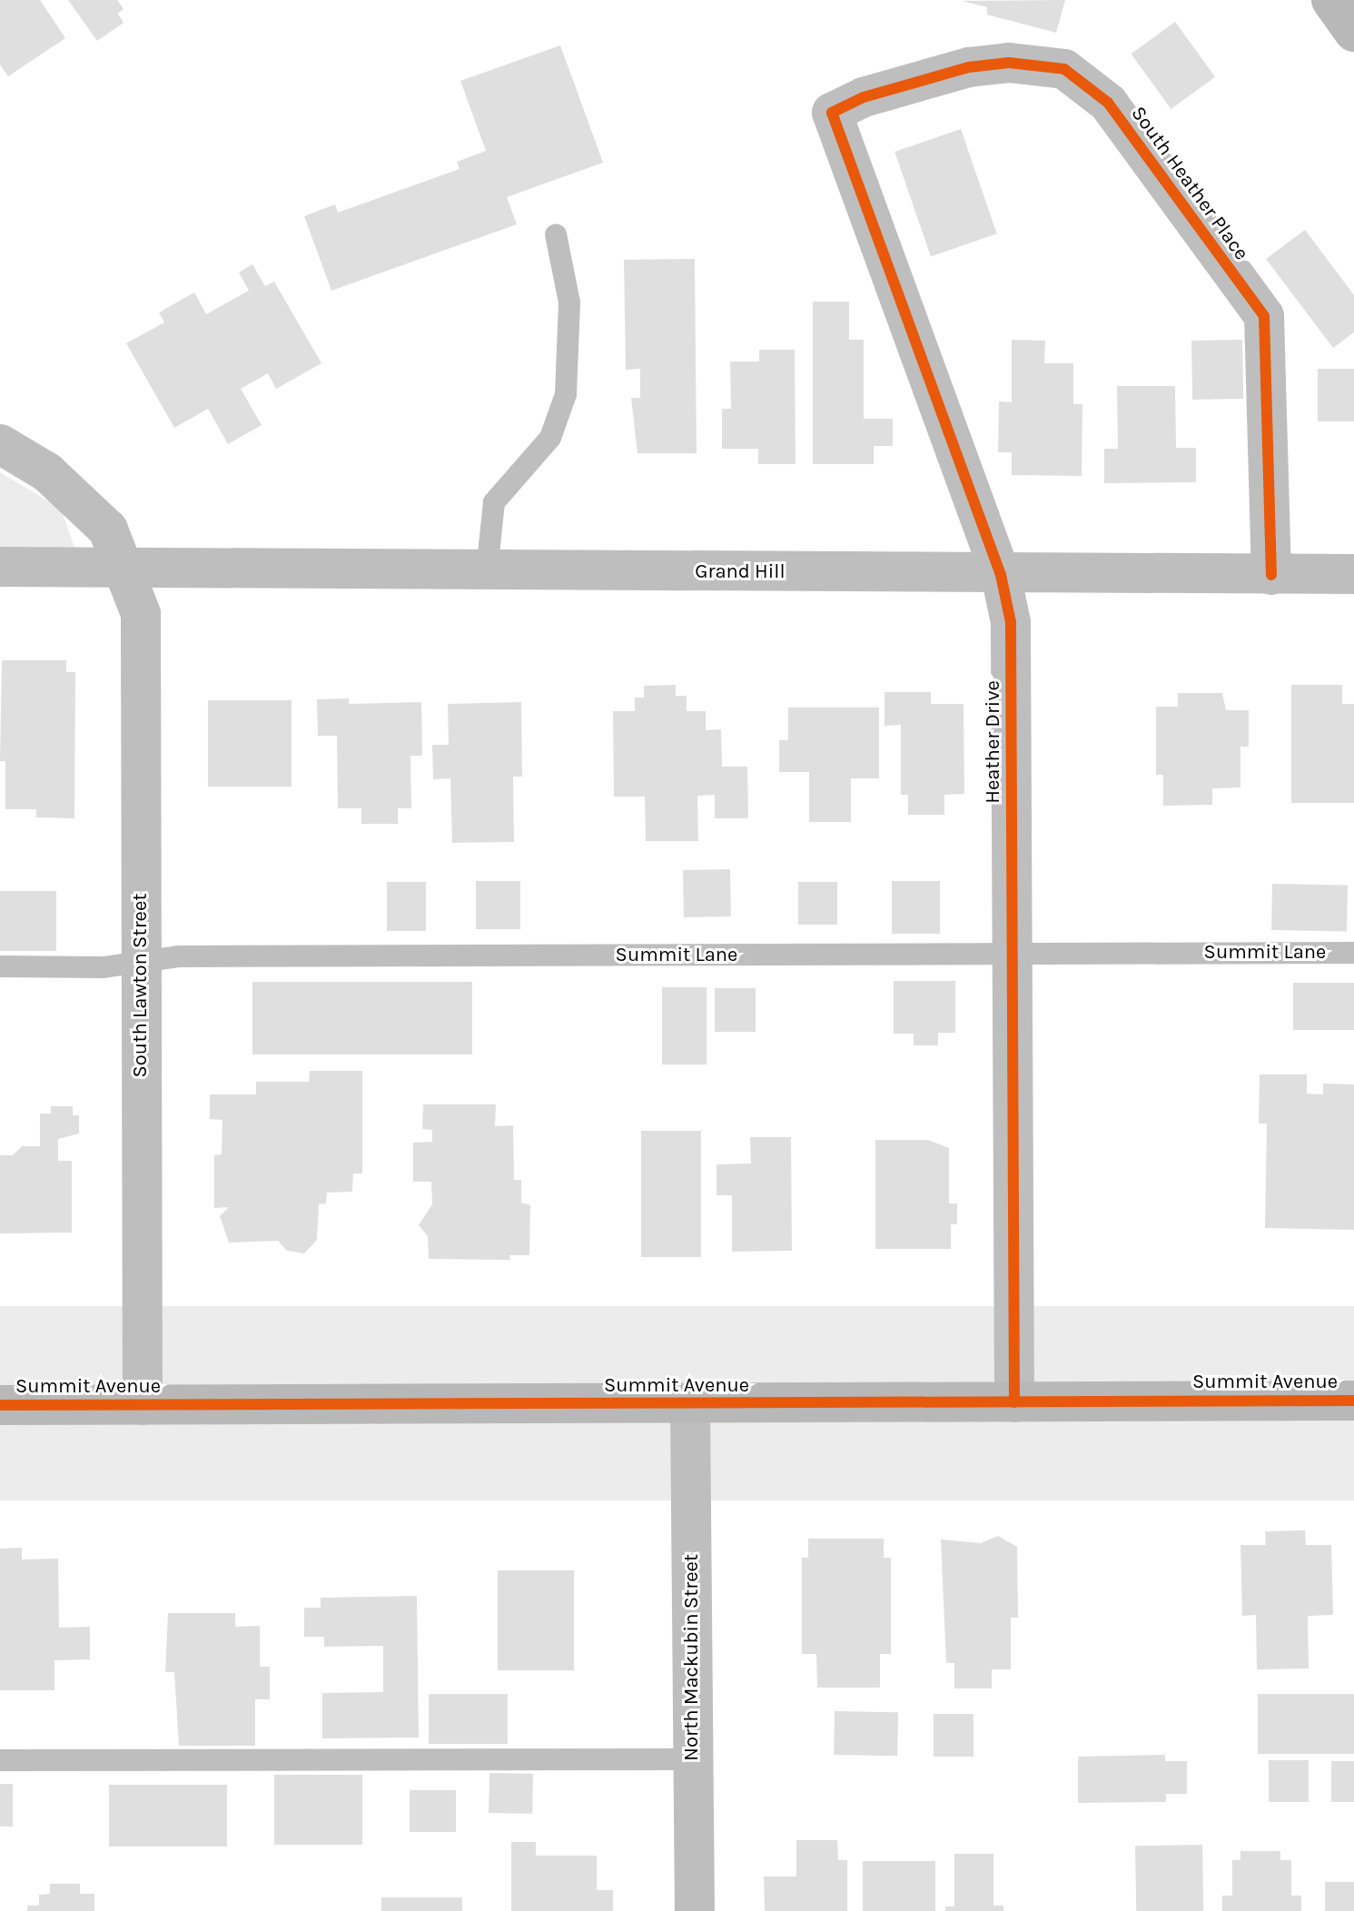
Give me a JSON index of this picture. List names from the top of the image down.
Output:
{
  "streets": {
    "street": [
      "South Heather Place",
      "Grand Hill",
      "Heather Drive",
      "South Lawton Street",
      "Summit Avenue",
      "North Mackubin Street"
    ],
    "lane": ["Summit Lane"]
  },
  "crossings": [
    ["South Heather Place", "Grand Hill"],
    ["South Heather Place", "Heather Drive"],
    ["Grand Hill", "Heather Drive"],
    ["Grand Hill", "South Lawton Street"],
    ["Heather Drive", "Summit Lane"],
    ["Heather Drive", "Summit Avenue"],
    ["Summit Lane", "South Lawton Street"],
    ["South Lawton Street", "Summit Avenue"],
    ["Summit Avenue", "North Mackubin Street"]
  ]
}
